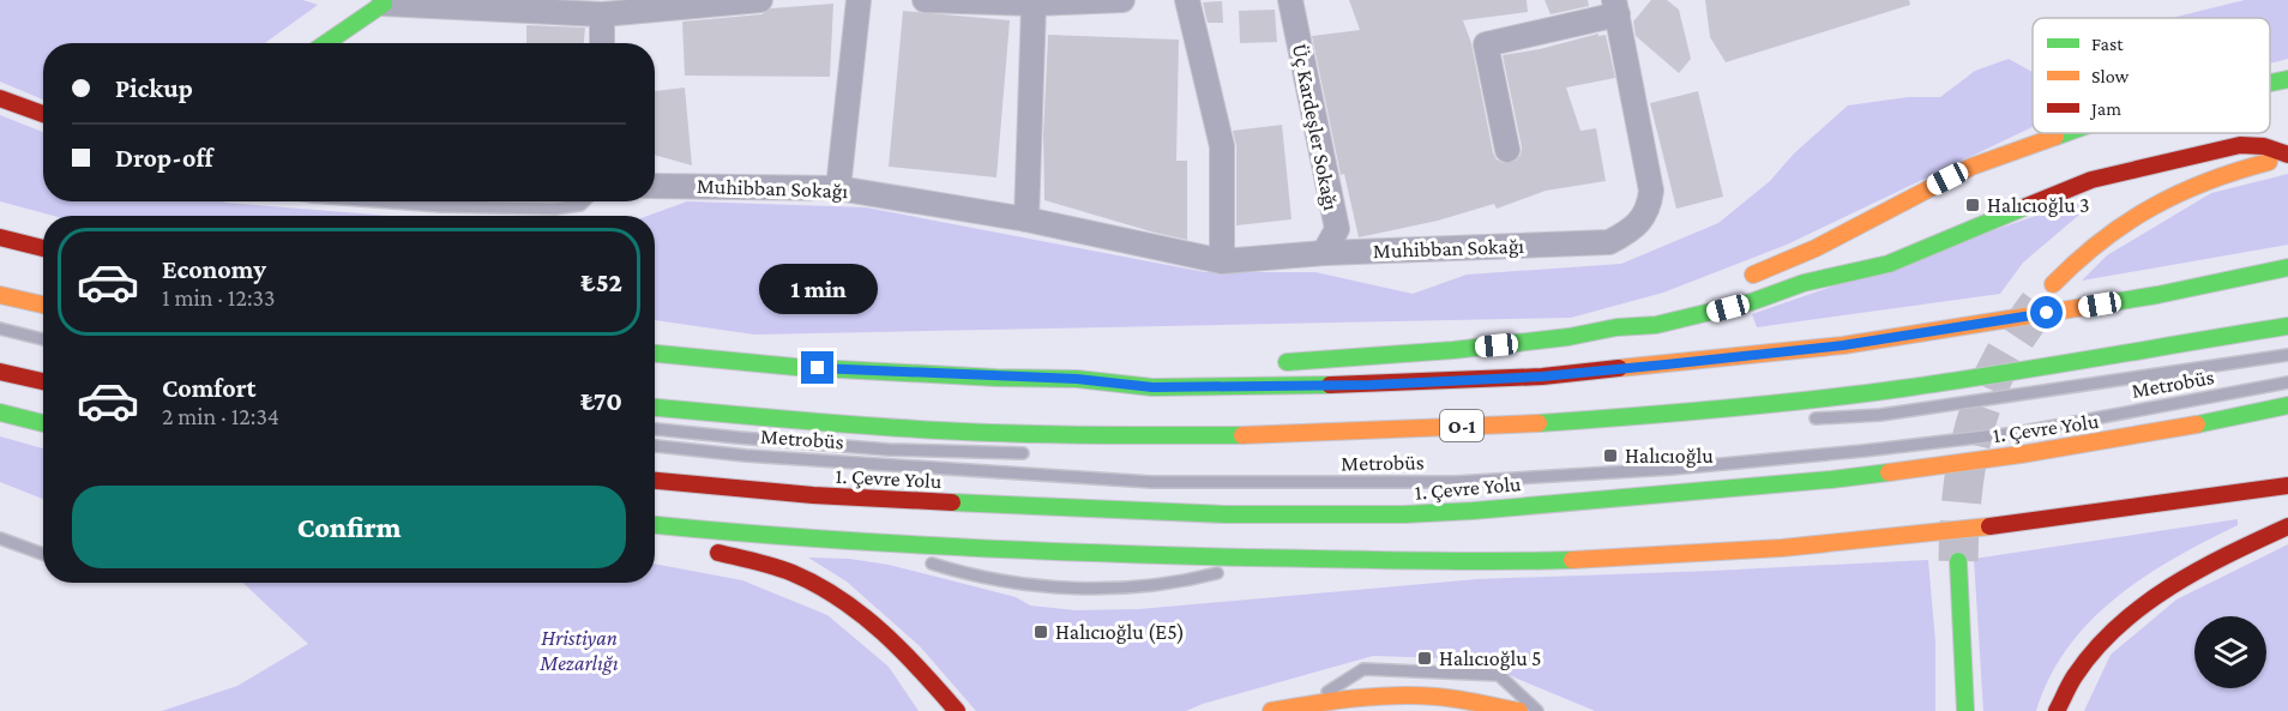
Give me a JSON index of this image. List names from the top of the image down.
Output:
{
  "streets": {
    "main road": ["O-1", "1. Çevre Yolu"],
    "street": ["Üç Kardeşler Sokağı", "Muhibban Sokağı"],
    "lane": ["Metrobüs"]
  },
  "crossings": [
    ["Üç Kardeşler Sokağı", "Muhibban Sokağı"]
  ],
  "parks": ["Hristiyan Mezarlığı"],
  "places": {
    "transit": [
      "Halıcıoğlu 3",
      "Halıcıoğlu",
      "Halıcıoğlu (E5)",
      "Halıcıoğlu 5"
    ]
  },
  "legend": ["Fast", "Slow", "Jam"],
  "page": {
    "banner": ["Pickup", "Drop-off"],
    "list": [
      {
        "name": "Economy",
        "note": "1 min · 12:33",
        "value": "₺52"
      },
      {
        "name": "Comfort",
        "note": "2 min · 12:34",
        "value": "₺70"
      }
    ],
    "bubble": "1 min",
    "buttons": "Confirm"
  }
}
